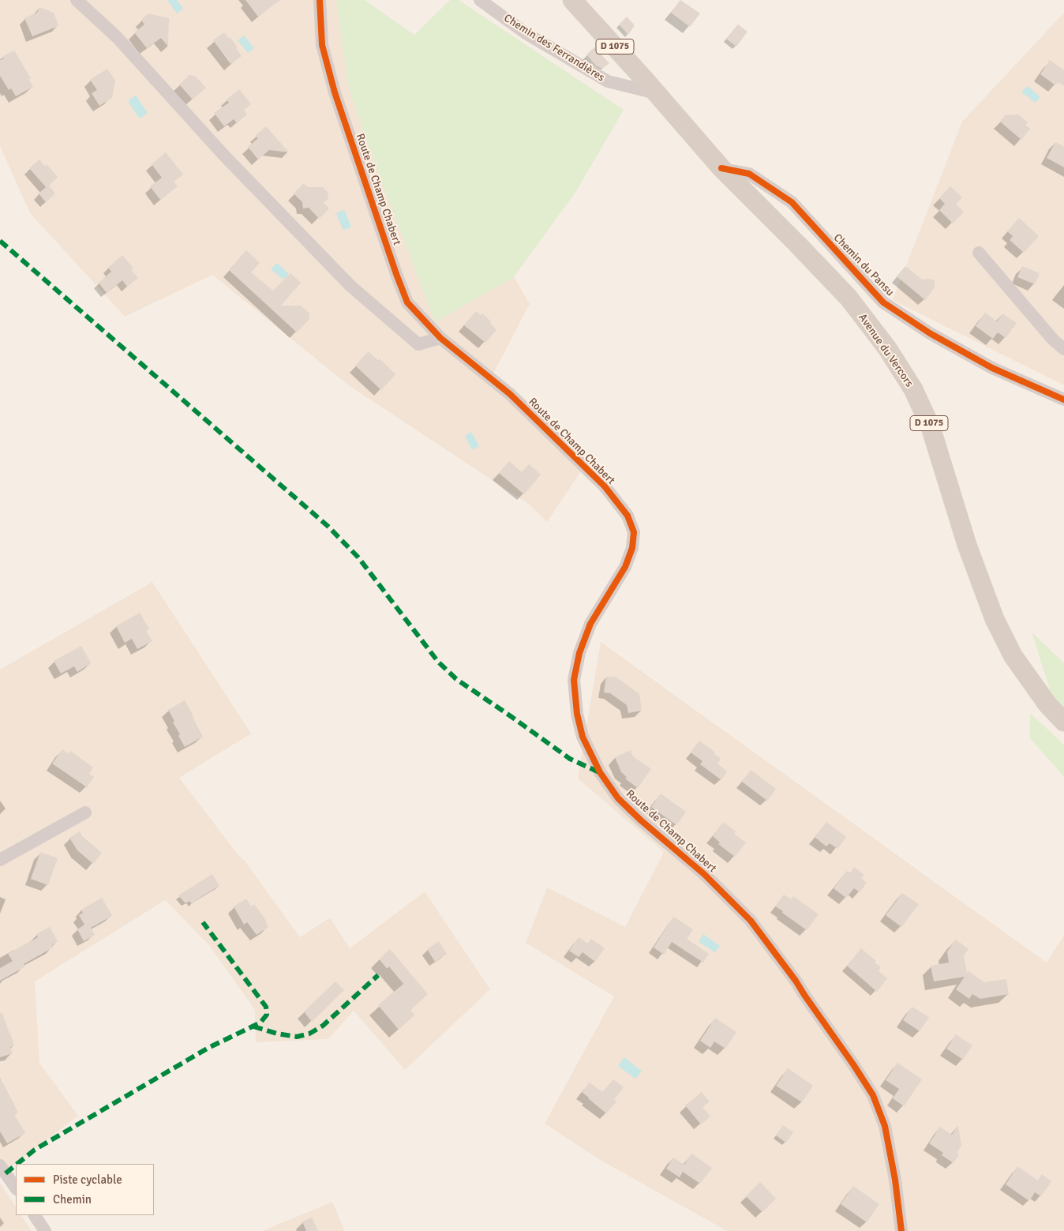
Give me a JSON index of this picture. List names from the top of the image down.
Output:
{
  "streets": {
    "main road": ["D 1075", "Avenue du Vercors"],
    "street": ["Chemin des Ferrandières", "Route de Champ Chabert", "Chemin du Pansu"]
  },
  "crossings": [
    ["D 1075", "Chemin des Ferrandières"],
    ["D 1075", "Avenue du Vercors"],
    ["Chemin des Ferrandières", "Avenue du Vercors"],
    ["Chemin du Pansu", "Avenue du Vercors"]
  ],
  "legend": ["Piste cyclable", "Chemin"]
}
